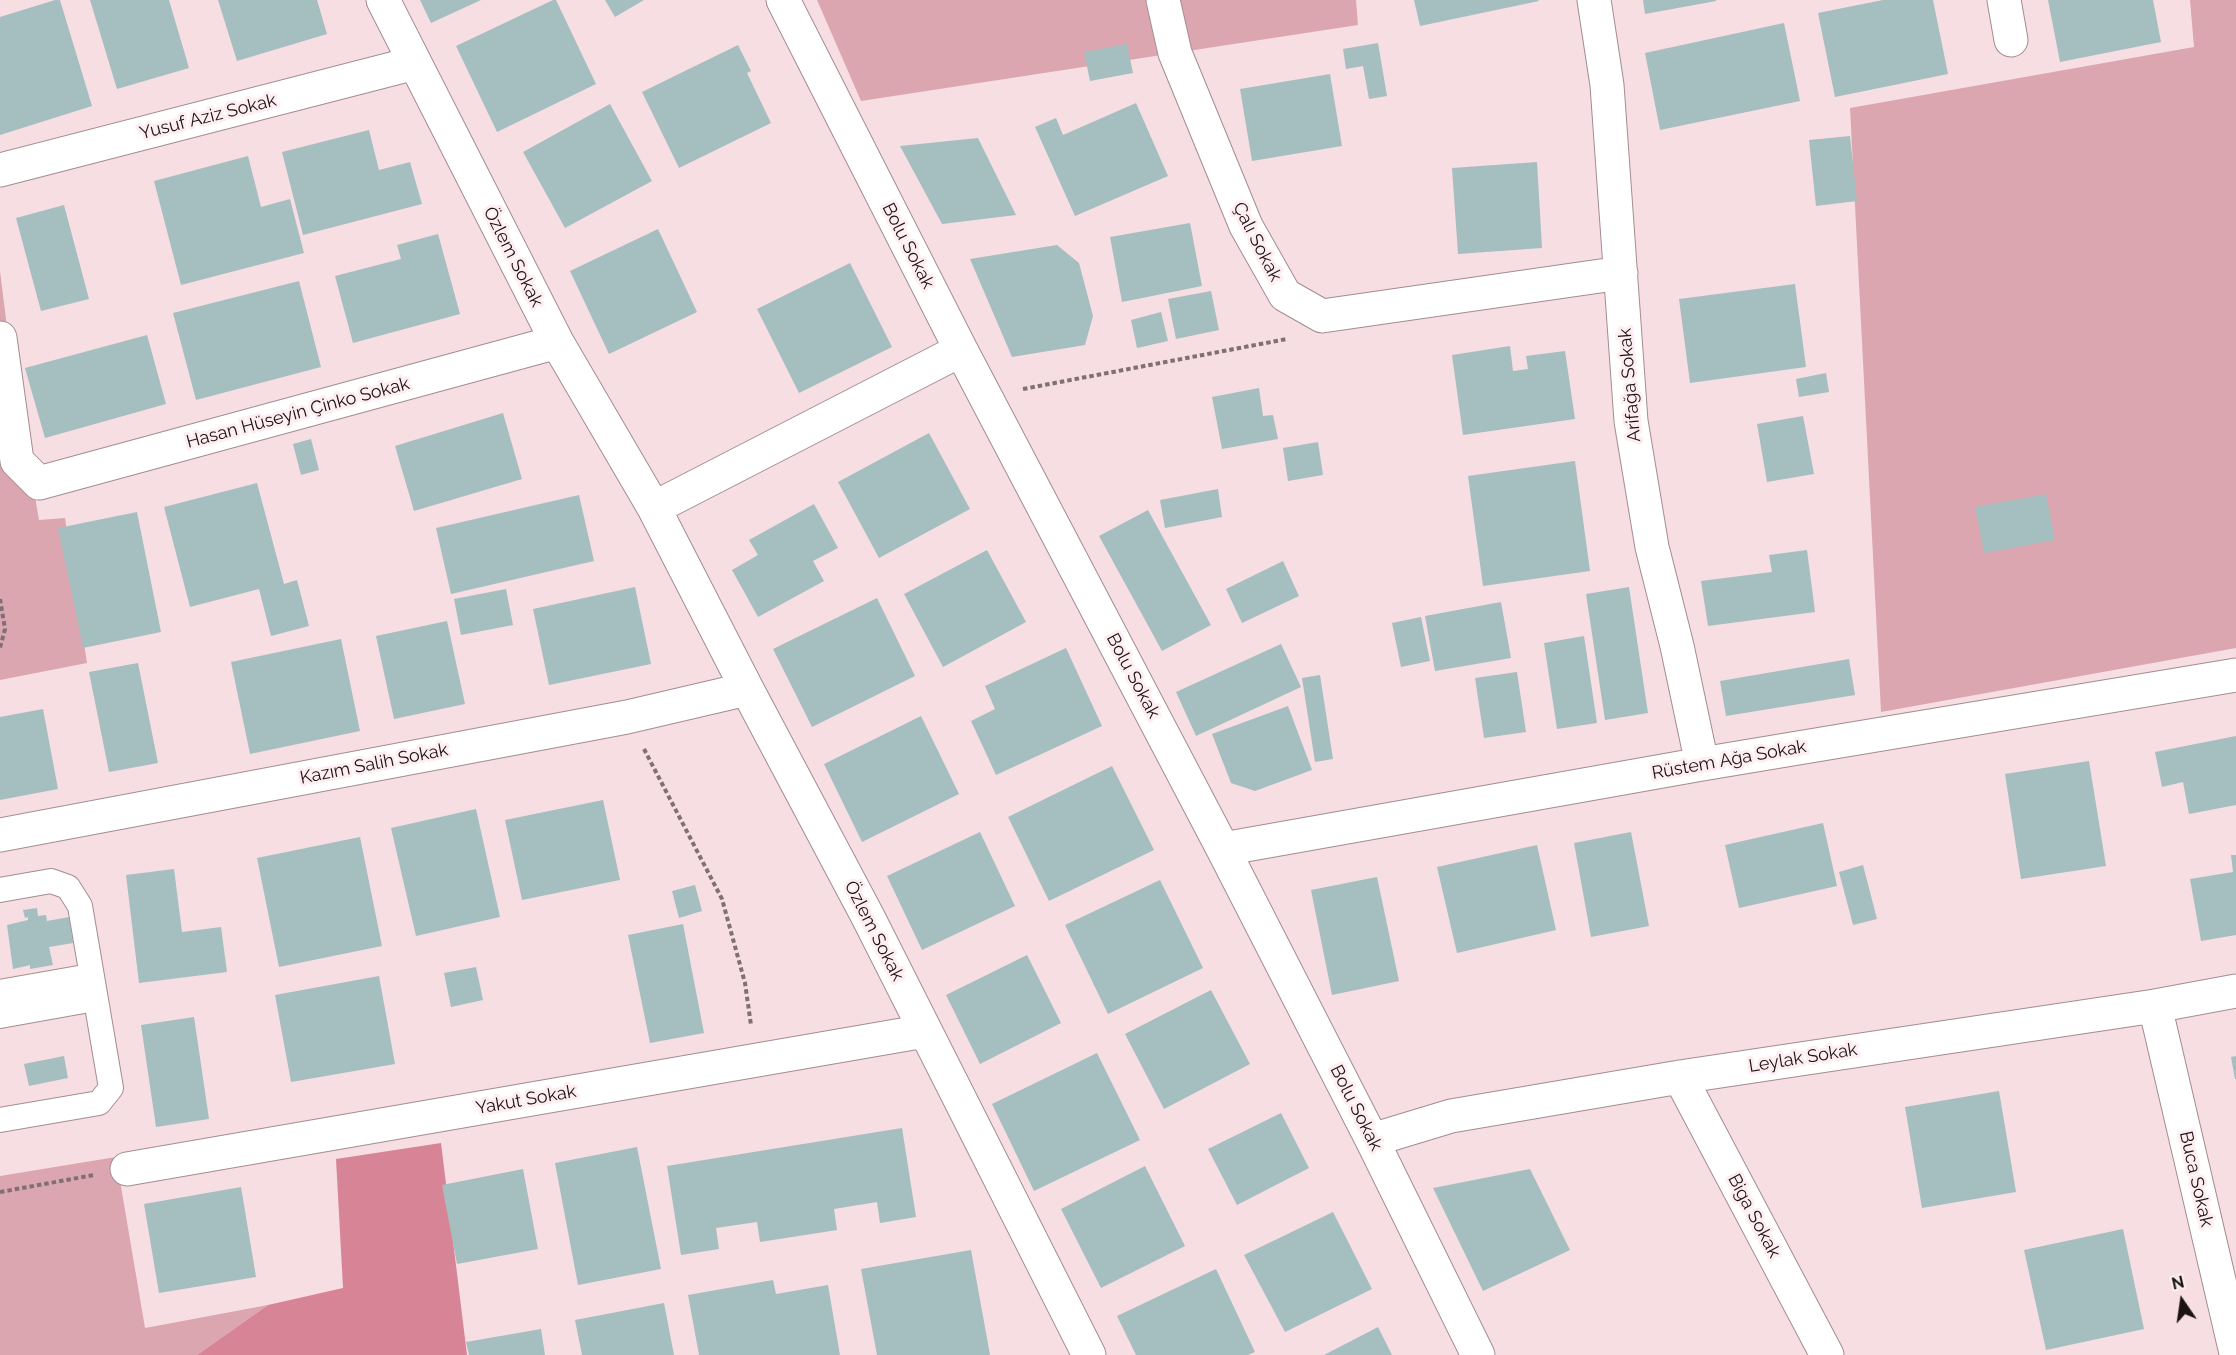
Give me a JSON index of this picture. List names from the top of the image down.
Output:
{
  "streets": {
    "street": [
      "Yusuf Aziz Sokak",
      "Çalı Sokak",
      "Bolu Sokak",
      "Özlem Sokak",
      "Arifağa Sokak",
      "Hasan Hüseyin Çinko Sokak",
      "Rüstem Ağa Sokak",
      "Kazım Salih Sokak",
      "Leylak Sokak",
      "Yakut Sokak",
      "Buca Sokak",
      "Biga Sokak"
    ]
  },
  "crossings": [
    ["Yusuf Aziz Sokak", "Özlem Sokak"],
    ["Bolu Sokak", "Rüstem Ağa Sokak"],
    ["Bolu Sokak", "Leylak Sokak"],
    ["Özlem Sokak", "Hasan Hüseyin Çinko Sokak"],
    ["Özlem Sokak", "Kazım Salih Sokak"],
    ["Özlem Sokak", "Yakut Sokak"],
    ["Arifağa Sokak", "Rüstem Ağa Sokak"],
    ["Leylak Sokak", "Buca Sokak"],
    ["Leylak Sokak", "Biga Sokak"]
  ],
  "north": "top"
}
